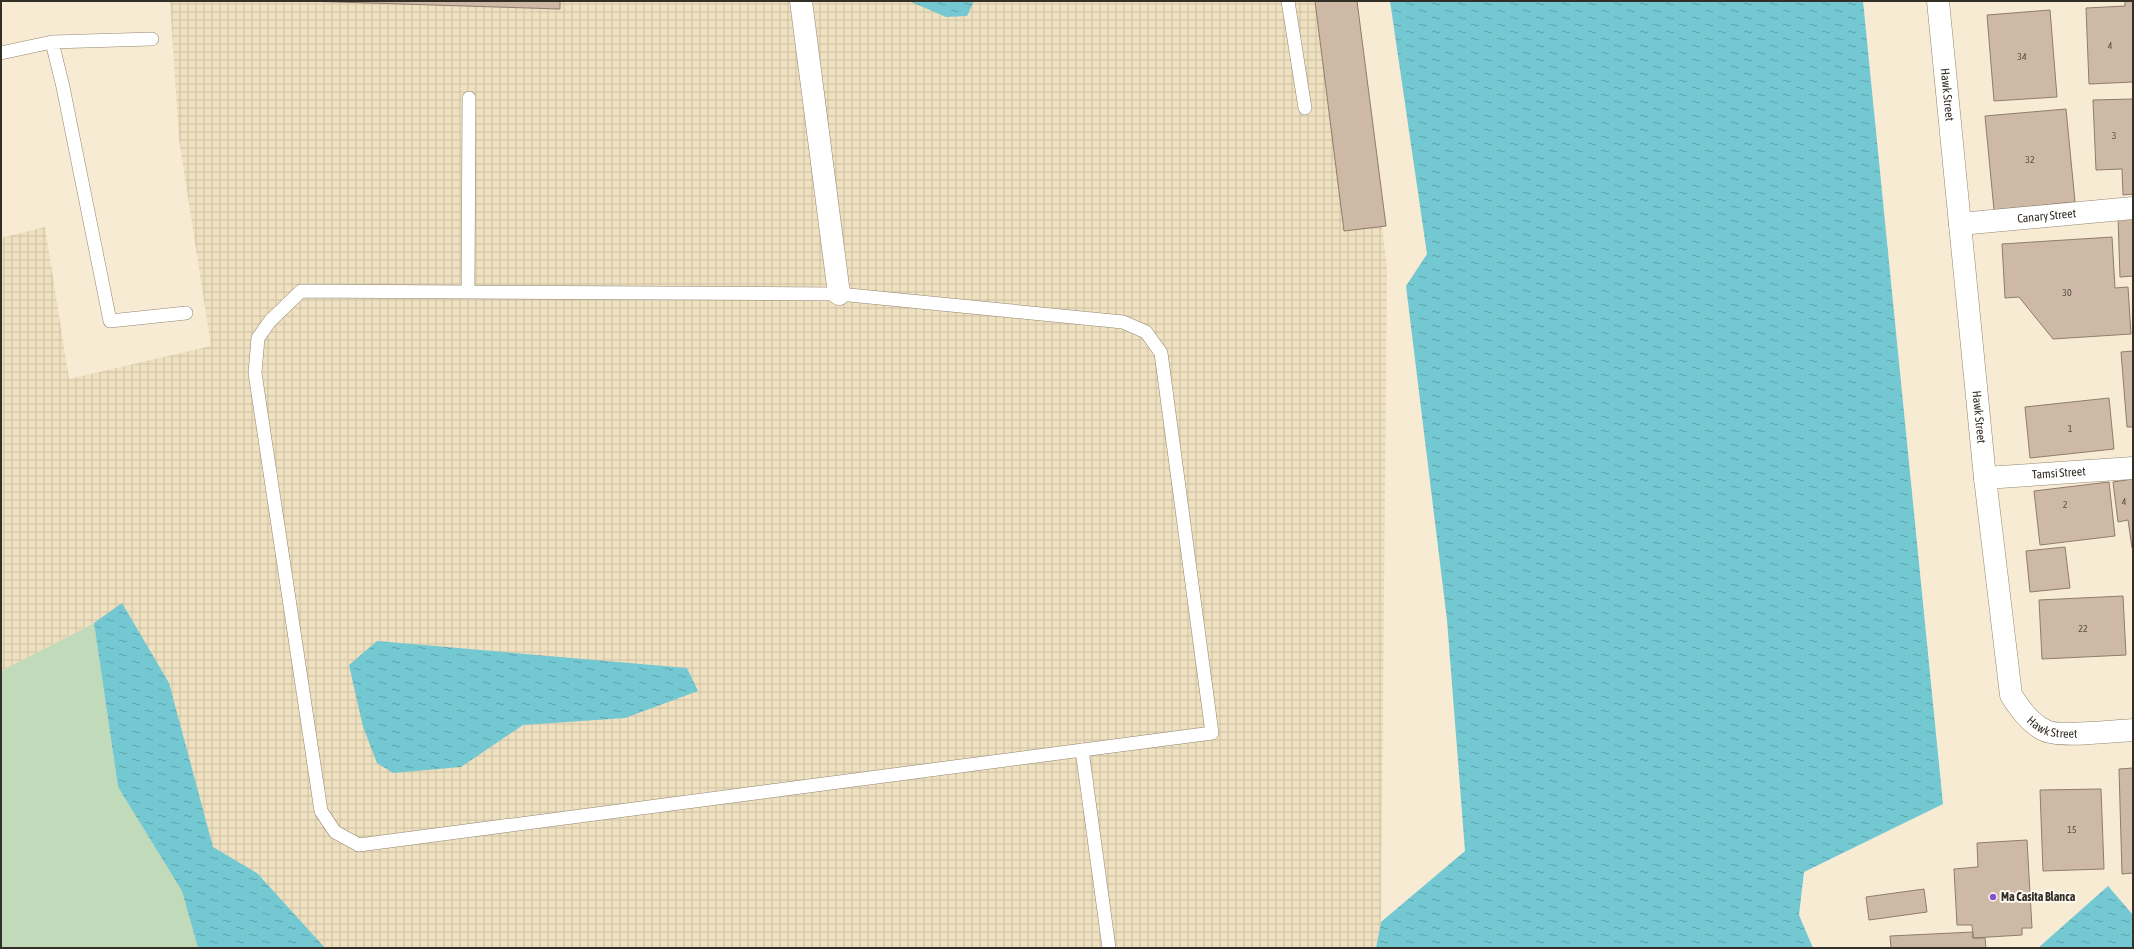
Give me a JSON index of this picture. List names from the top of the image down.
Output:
{
  "streets": {
    "street": ["Hawk Street", "Canary Street", "Tamsi Street"]
  },
  "crossings": [
    ["Hawk Street", "Canary Street"],
    ["Hawk Street", "Tamsi Street"]
  ],
  "places": ["Ma Casita Blanca"],
  "house_numbers": [
    "4",
    "34",
    "3",
    "32",
    "30",
    "1",
    "4",
    "2",
    "22",
    "15"
  ]
}
